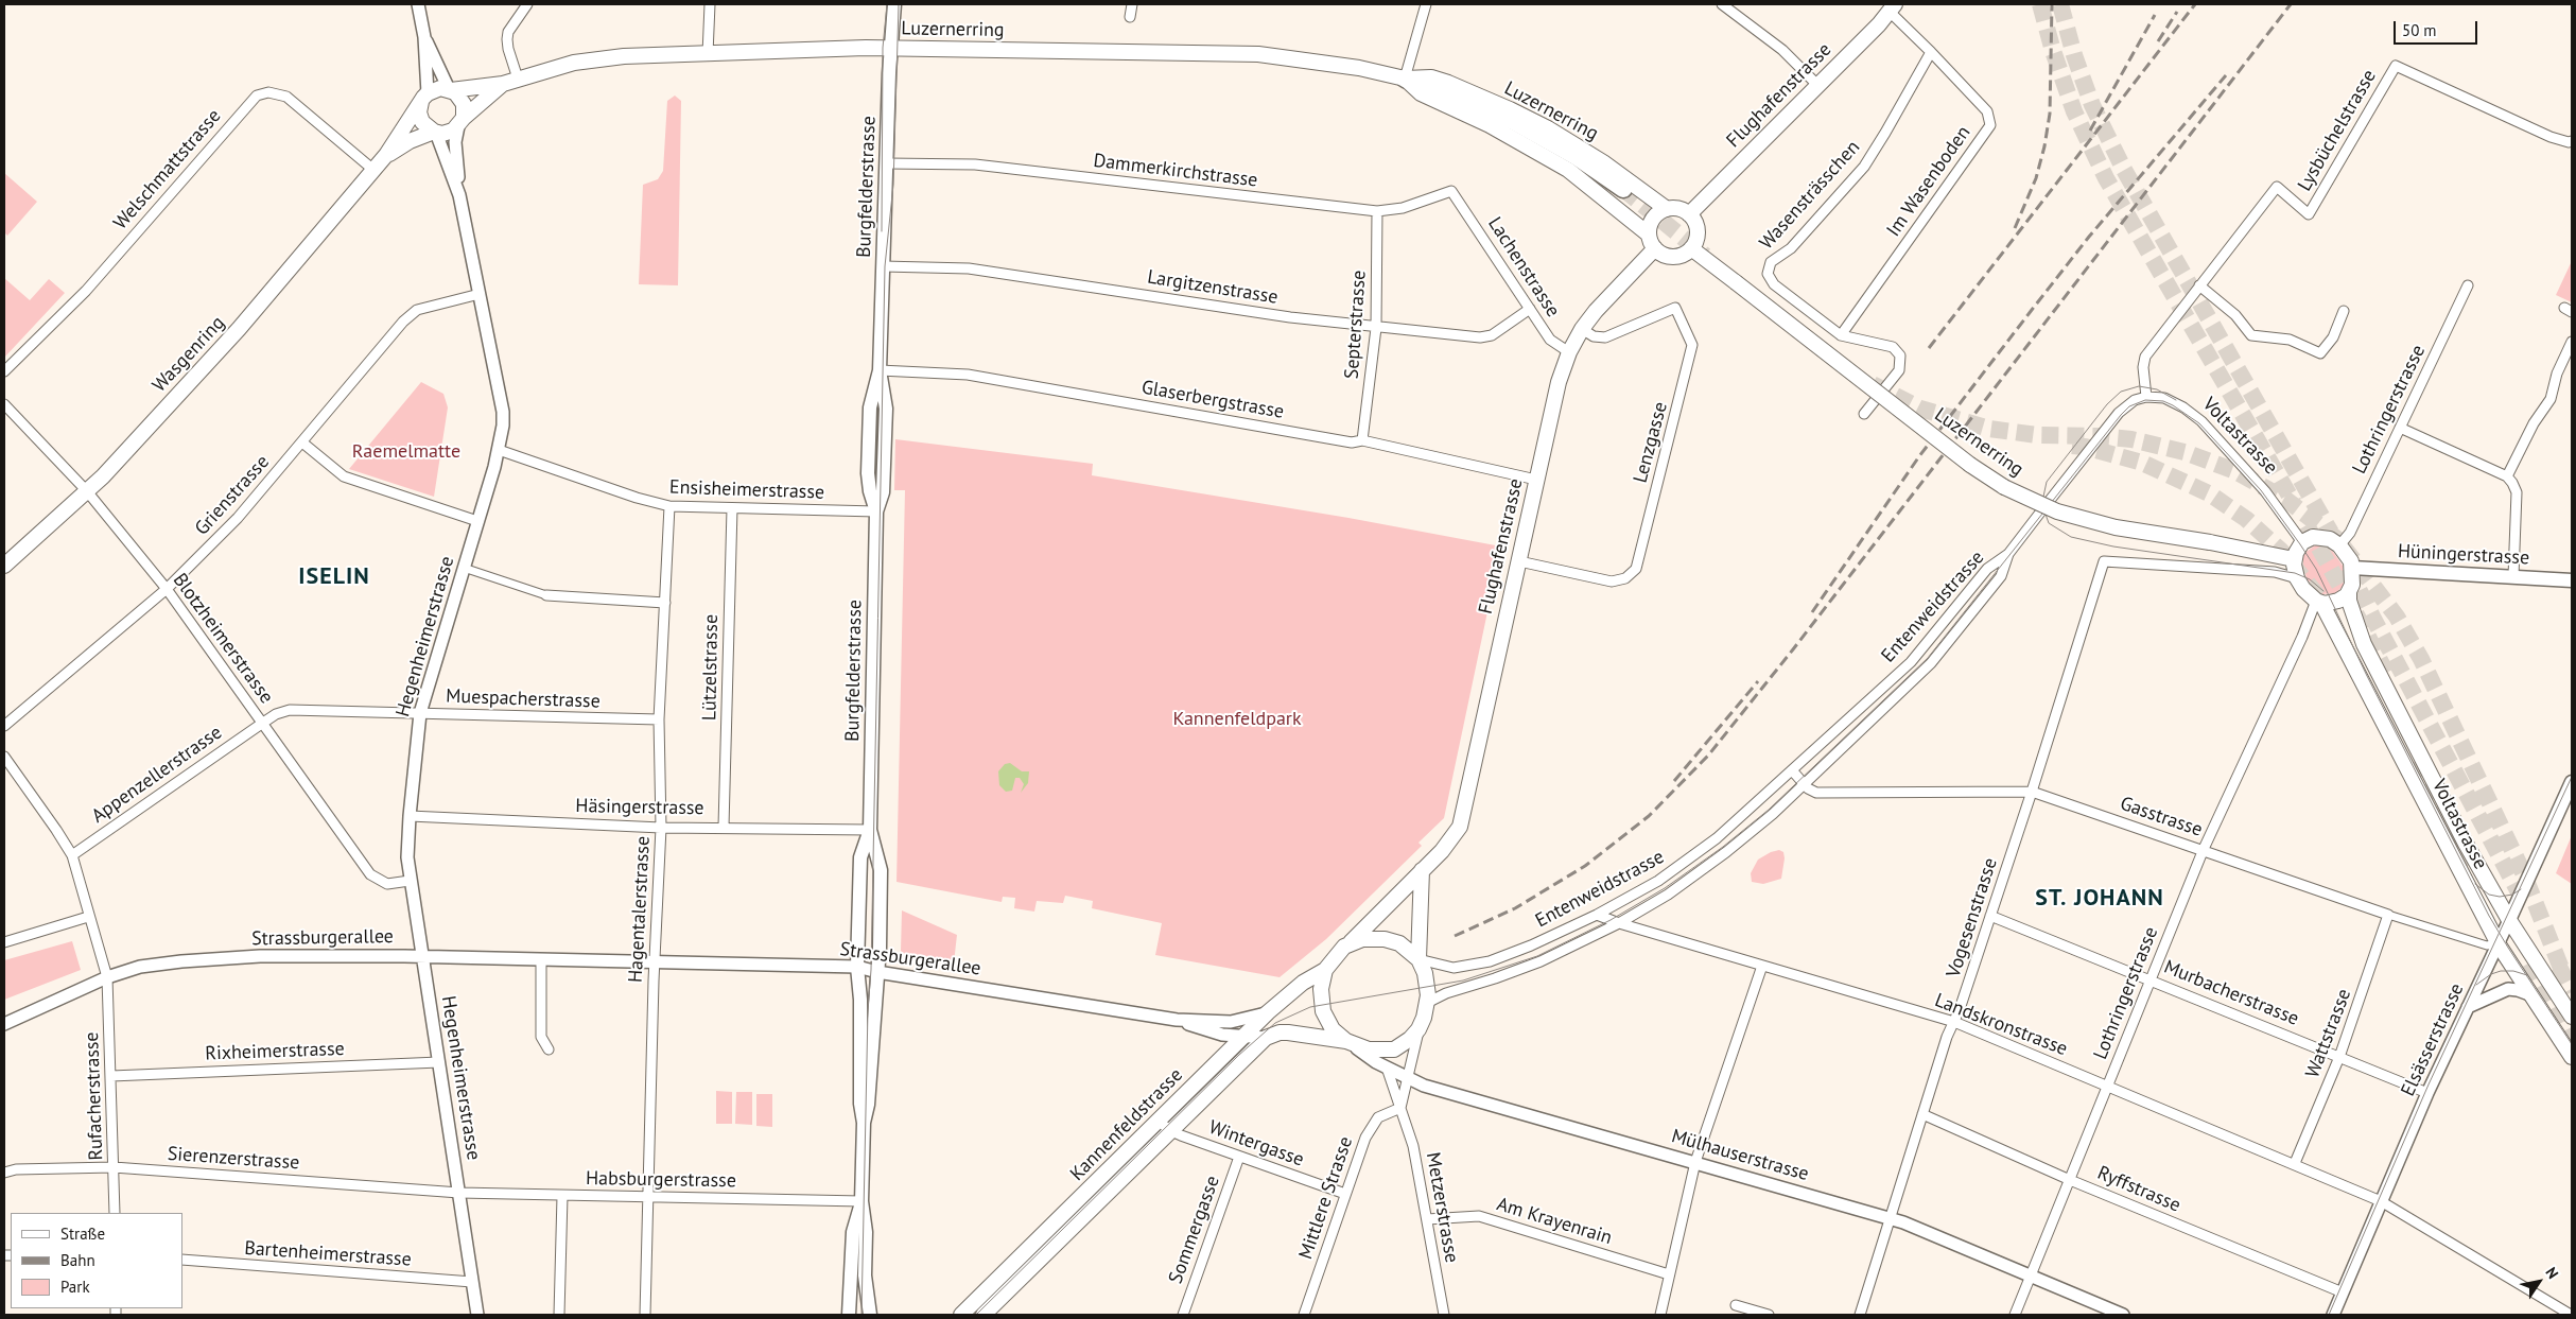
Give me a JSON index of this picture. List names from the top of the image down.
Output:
{
  "streets": {
    "main road": [
      "Luzernerring",
      "Flughafenstrasse",
      "Burgfelderstrasse",
      "Wasgenring",
      "Voltastrasse",
      "Hüningerstrasse",
      "Elsässerstrasse",
      "Kannenfeldstrasse"
    ],
    "street": [
      "Lysbüchelstrasse",
      "Welschmattstrasse",
      "Dammerkirchstrasse",
      "Im Wasenboden",
      "Wasensträsschen",
      "Lachenstrasse",
      "Largitzenstrasse",
      "Septerstrasse",
      "Glaserbergstrasse",
      "Lothringerstrasse",
      "Lenzgasse",
      "Ensisheimerstrasse",
      "Grienstrasse",
      "Entenweidstrasse",
      "Hegenheimerstrasse",
      "Blotzheimerstrasse",
      "Lützelstrasse",
      "Muespacherstrasse",
      "Appenzellerstrasse",
      "Häsingerstrasse",
      "Gasstrasse",
      "Hagentalerstrasse",
      "Vogesenstrasse",
      "Strassburgerallee",
      "Murbacherstrasse",
      "Landskronstrasse",
      "Wattstrasse",
      "Rixheimerstrasse",
      "Rufacherstrasse",
      "Wintergasse",
      "Mülhauserstrasse",
      "Sierenzerstrasse",
      "Habsburgerstrasse",
      "Ryffstrasse",
      "Mittlere Strasse",
      "Metzerstrasse",
      "Am Krayenrain",
      "Sommergasse",
      "Bartenheimerstrasse"
    ]
  },
  "crossings": [
    ["Luzernerring", "Flughafenstrasse"],
    ["Luzernerring", "Burgfelderstrasse"],
    ["Luzernerring", "Wasgenring"],
    ["Luzernerring", "Lothringerstrasse"],
    ["Luzernerring", "Voltastrasse"],
    ["Luzernerring", "Hüningerstrasse"],
    ["Luzernerring", "Hegenheimerstrasse"],
    ["Luzernerring", "Vogesenstrasse"],
    ["Flughafenstrasse", "Lachenstrasse"],
    ["Flughafenstrasse", "Glaserbergstrasse"],
    ["Flughafenstrasse", "Lenzgasse"],
    ["Flughafenstrasse", "Entenweidstrasse"],
    ["Flughafenstrasse", "Kannenfeldstrasse"],
    ["Flughafenstrasse", "Mülhauserstrasse"],
    ["Welschmattstrasse", "Wasgenring"],
    ["Dammerkirchstrasse", "Burgfelderstrasse"],
    ["Dammerkirchstrasse", "Lachenstrasse"],
    ["Dammerkirchstrasse", "Septerstrasse"],
    ["Im Wasenboden", "Wasensträsschen"],
    ["Burgfelderstrasse", "Largitzenstrasse"],
    ["Burgfelderstrasse", "Glaserbergstrasse"],
    ["Burgfelderstrasse", "Ensisheimerstrasse"],
    ["Burgfelderstrasse", "Häsingerstrasse"],
    ["Burgfelderstrasse", "Strassburgerallee"],
    ["Burgfelderstrasse", "Habsburgerstrasse"],
    ["Lachenstrasse", "Largitzenstrasse"],
    ["Largitzenstrasse", "Septerstrasse"],
    ["Septerstrasse", "Glaserbergstrasse"],
    ["Wasgenring", "Hegenheimerstrasse"],
    ["Wasgenring", "Blotzheimerstrasse"],
    ["Lothringerstrasse", "Voltastrasse"],
    ["Lothringerstrasse", "Hüningerstrasse"],
    ["Lothringerstrasse", "Gasstrasse"],
    ["Lothringerstrasse", "Vogesenstrasse"],
    ["Lothringerstrasse", "Murbacherstrasse"],
    ["Lothringerstrasse", "Landskronstrasse"],
    ["Lothringerstrasse", "Mülhauserstrasse"],
    ["Lothringerstrasse", "Ryffstrasse"],
    ["Voltastrasse", "Hüningerstrasse"],
    ["Voltastrasse", "Gasstrasse"],
    ["Voltastrasse", "Vogesenstrasse"],
    ["Voltastrasse", "Elsässerstrasse"],
    ["Ensisheimerstrasse", "Hegenheimerstrasse"],
    ["Ensisheimerstrasse", "Lützelstrasse"],
    ["Ensisheimerstrasse", "Hagentalerstrasse"],
    ["Grienstrasse", "Hegenheimerstrasse"],
    ["Grienstrasse", "Blotzheimerstrasse"],
    ["Hüningerstrasse", "Vogesenstrasse"],
    ["Entenweidstrasse", "Gasstrasse"],
    ["Entenweidstrasse", "Landskronstrasse"],
    ["Entenweidstrasse", "Kannenfeldstrasse"],
    ["Entenweidstrasse", "Mülhauserstrasse"],
    ["Hegenheimerstrasse", "Blotzheimerstrasse"],
    ["Hegenheimerstrasse", "Muespacherstrasse"],
    ["Hegenheimerstrasse", "Häsingerstrasse"],
    ["Hegenheimerstrasse", "Strassburgerallee"],
    ["Hegenheimerstrasse", "Rixheimerstrasse"],
    ["Hegenheimerstrasse", "Sierenzerstrasse"],
    ["Hegenheimerstrasse", "Habsburgerstrasse"],
    ["Hegenheimerstrasse", "Bartenheimerstrasse"],
    ["Blotzheimerstrasse", "Muespacherstrasse"],
    ["Blotzheimerstrasse", "Appenzellerstrasse"],
    ["Lützelstrasse", "Häsingerstrasse"],
    ["Muespacherstrasse", "Appenzellerstrasse"],
    ["Muespacherstrasse", "Hagentalerstrasse"],
    ["Appenzellerstrasse", "Rufacherstrasse"],
    ["Häsingerstrasse", "Hagentalerstrasse"],
    ["Gasstrasse", "Vogesenstrasse"],
    ["Gasstrasse", "Wattstrasse"],
    ["Gasstrasse", "Elsässerstrasse"],
    ["Hagentalerstrasse", "Strassburgerallee"],
    ["Hagentalerstrasse", "Habsburgerstrasse"],
    ["Vogesenstrasse", "Murbacherstrasse"],
    ["Vogesenstrasse", "Landskronstrasse"],
    ["Vogesenstrasse", "Mülhauserstrasse"],
    ["Vogesenstrasse", "Ryffstrasse"],
    ["Strassburgerallee", "Rufacherstrasse"],
    ["Strassburgerallee", "Kannenfeldstrasse"],
    ["Murbacherstrasse", "Wattstrasse"],
    ["Murbacherstrasse", "Elsässerstrasse"],
    ["Landskronstrasse", "Wattstrasse"],
    ["Landskronstrasse", "Elsässerstrasse"],
    ["Elsässerstrasse", "Ryffstrasse"],
    ["Rixheimerstrasse", "Rufacherstrasse"],
    ["Rufacherstrasse", "Sierenzerstrasse"],
    ["Kannenfeldstrasse", "Wintergasse"],
    ["Kannenfeldstrasse", "Mülhauserstrasse"],
    ["Wintergasse", "Mittlere Strasse"],
    ["Wintergasse", "Sommergasse"],
    ["Mülhauserstrasse", "Metzerstrasse"],
    ["Sierenzerstrasse", "Habsburgerstrasse"],
    ["Mittlere Strasse", "Metzerstrasse"],
    ["Metzerstrasse", "Am Krayenrain"]
  ],
  "districts": ["ISELIN", "ST. JOHANN"],
  "parks": ["Raemelmatte", "Kannenfeldpark"],
  "legend": ["Straße", "Bahn", "Park"],
  "scale_bar": "50 m",
  "north": "top right"
}
